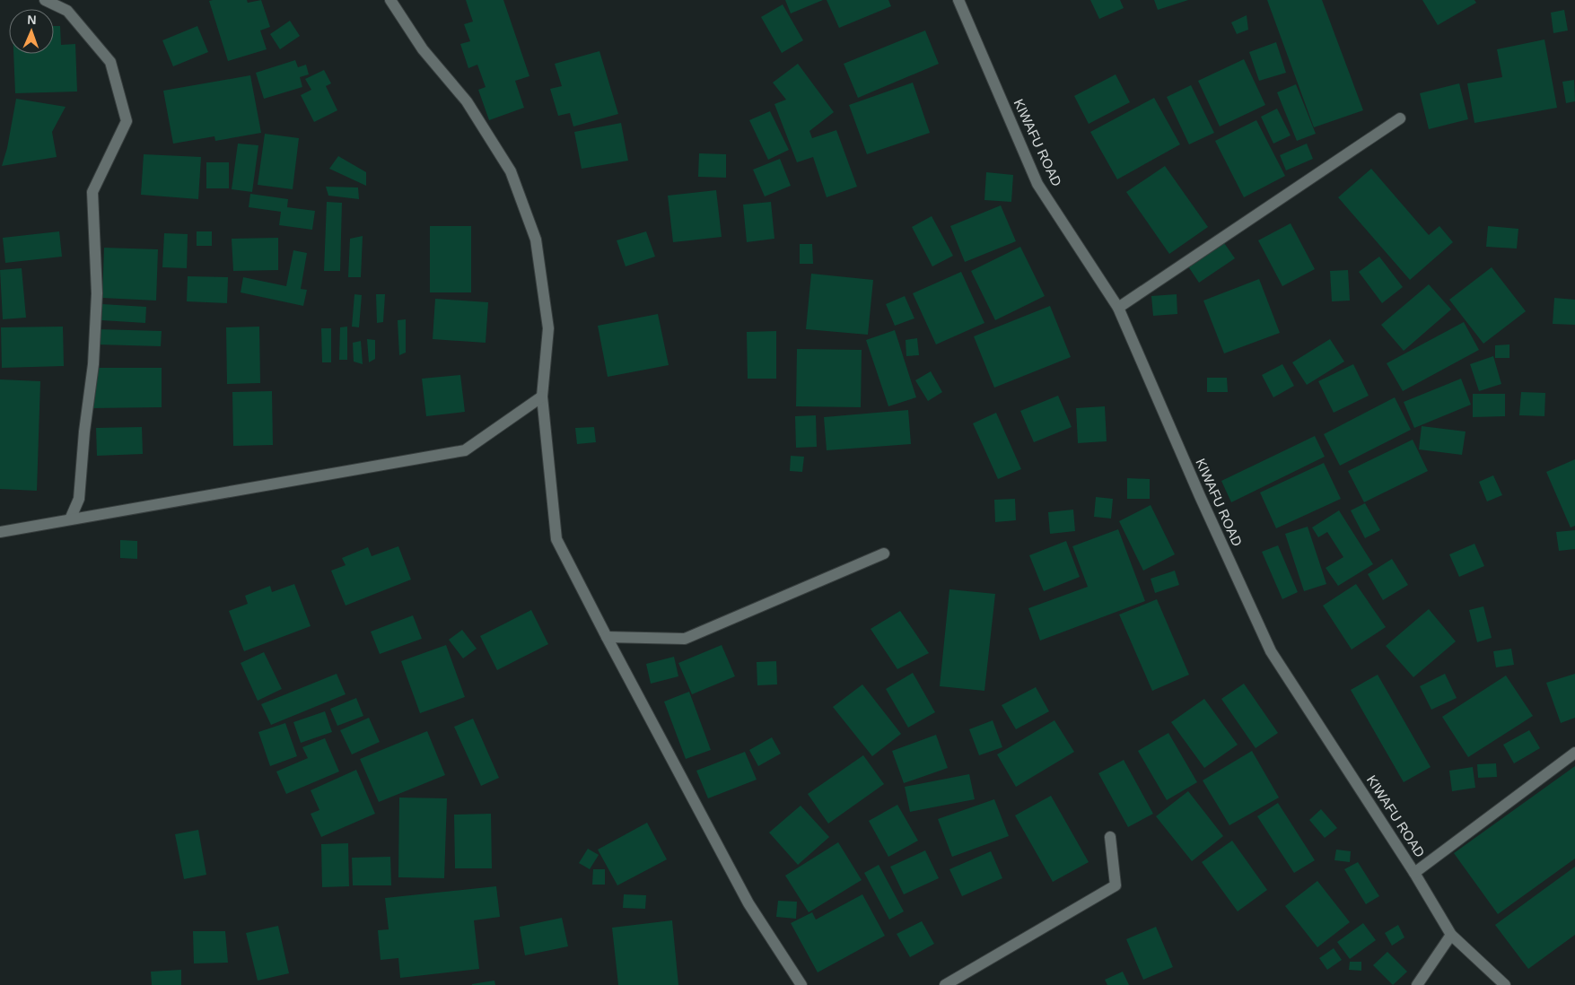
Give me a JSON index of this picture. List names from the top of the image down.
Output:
{
  "streets": {
    "street": ["KIWAFU ROAD"]
  },
  "north": "top"
}
